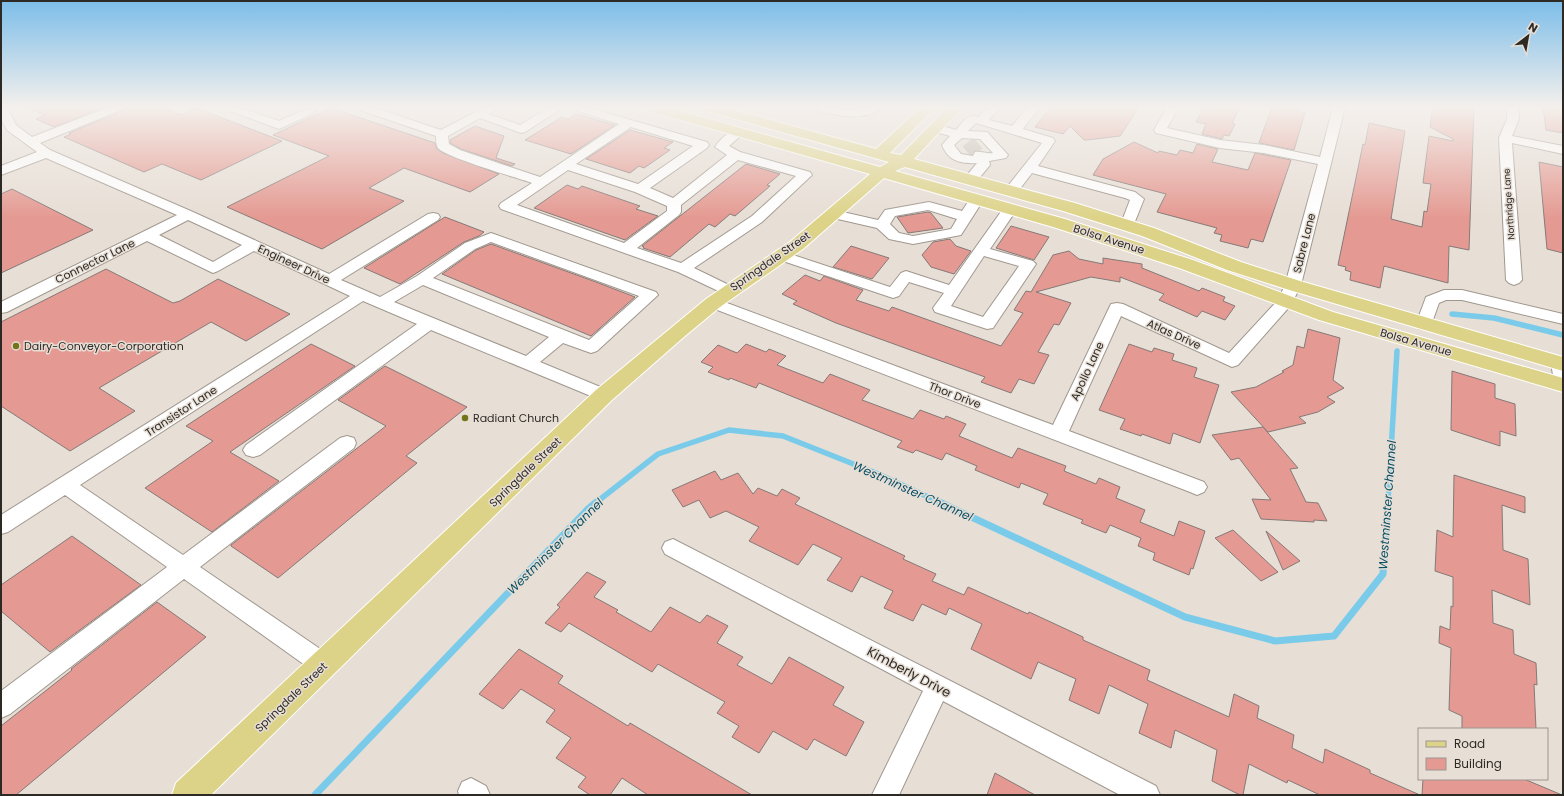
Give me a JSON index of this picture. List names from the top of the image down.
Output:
{
  "streets": {
    "main road": ["Bolsa Avenue", "Springdale Street"],
    "street": [
      "Northridge Lane",
      "Sabre Lane",
      "Connector Lane",
      "Engineer Drive",
      "Atlas Drive",
      "Apollo Lane",
      "Thor Drive",
      "Transistor Lane",
      "Kimberly Drive"
    ]
  },
  "crossings": [
    ["Bolsa Avenue", "Sabre Lane"],
    ["Bolsa Avenue", "Springdale Street"],
    ["Sabre Lane", "Atlas Drive"],
    ["Connector Lane", "Engineer Drive"],
    ["Springdale Street", "Engineer Drive"],
    ["Springdale Street", "Thor Drive"],
    ["Engineer Drive", "Transistor Lane"],
    ["Atlas Drive", "Apollo Lane"],
    ["Apollo Lane", "Thor Drive"]
  ],
  "water": ["Westminster Channel"],
  "places": ["Dairy-Conveyor-Corporation", "Radiant Church"],
  "legend": ["Road", "Building"],
  "north": "top right"
}
